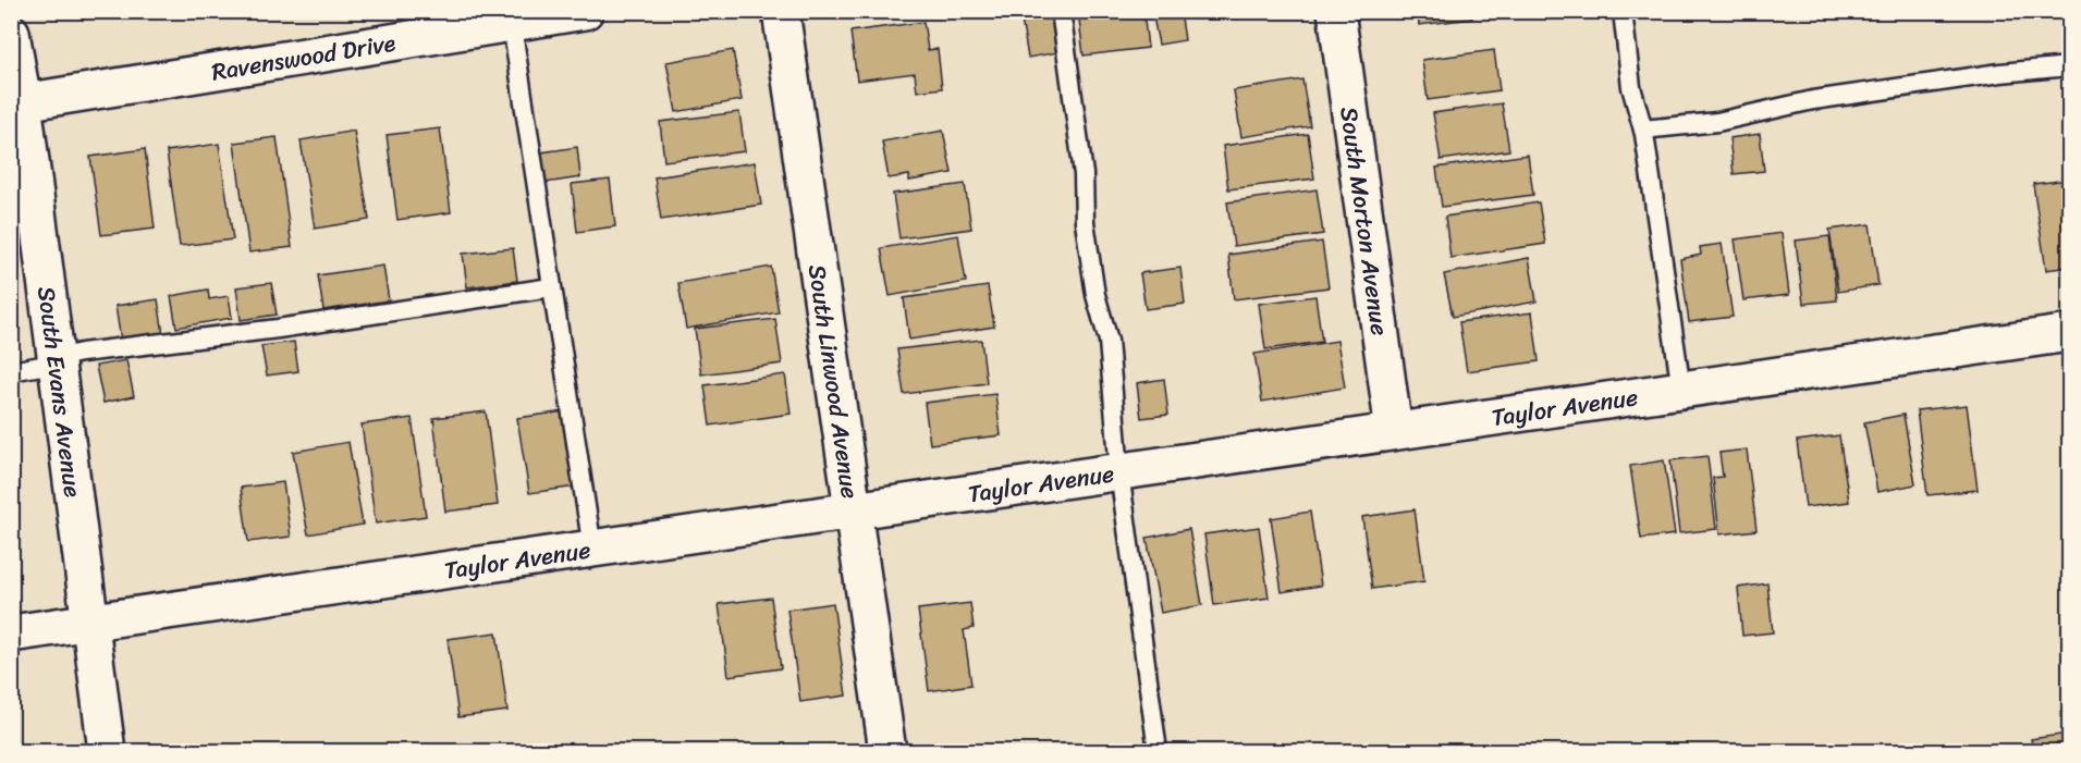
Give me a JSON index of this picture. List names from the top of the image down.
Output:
{
  "streets": {
    "street": [
      "Ravenswood Drive",
      "South Morton Avenue",
      "South Linwood Avenue",
      "South Evans Avenue",
      "Taylor Avenue"
    ]
  },
  "crossings": [
    ["Ravenswood Drive", "South Evans Avenue"],
    ["South Morton Avenue", "Taylor Avenue"],
    ["South Linwood Avenue", "Taylor Avenue"],
    ["South Evans Avenue", "Taylor Avenue"]
  ]
}
